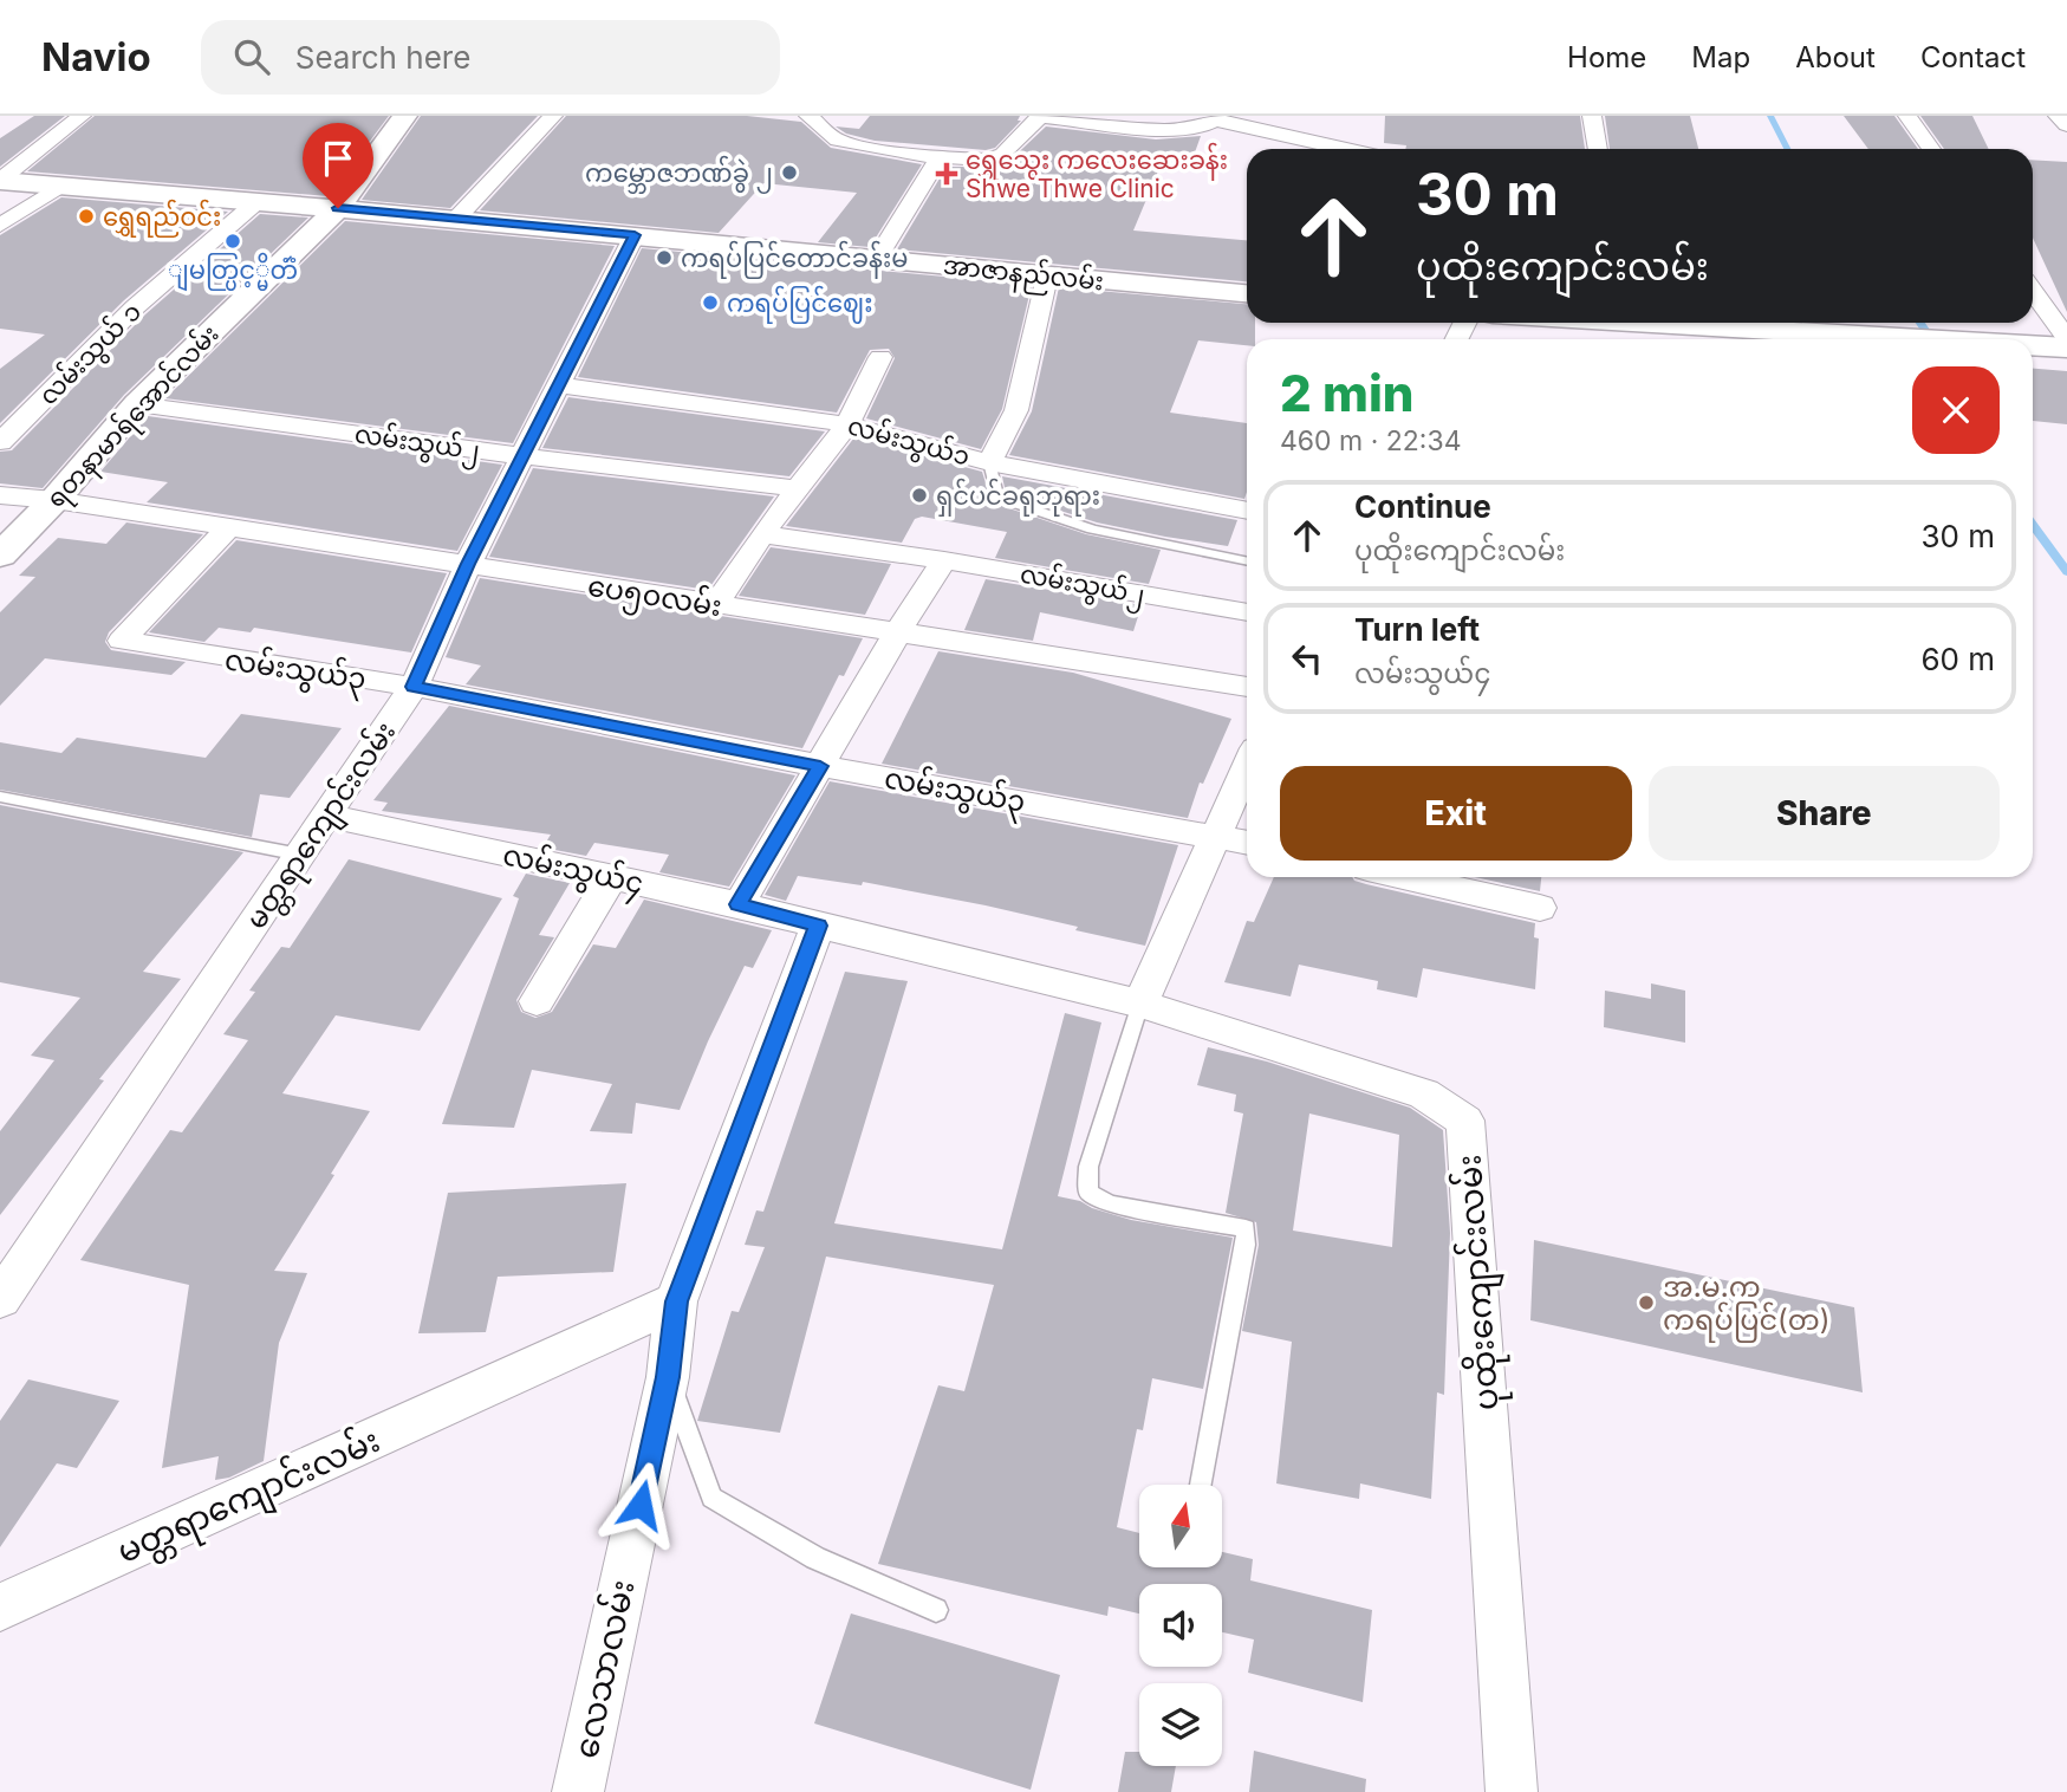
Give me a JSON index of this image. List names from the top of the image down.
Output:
{
  "streets": {
    "main road": ["အာဇာနည်လမ်း", "ရတနာမာရ်အောင်လမ်း"],
    "street": [
      "လမ်းသွယ် ၁",
      "လမ်းသွယ်၁",
      "လမ်းသွယ်၂",
      "ပေ၅၀လမ်း",
      "လမ်းသွယ်၃",
      "မတ္တရာကျောင်းလမ်း",
      "လမ်းသွယ်၄",
      "ပုထိုးကျောင်းလမ်း",
      "လေသာလမ်း"
    ]
  },
  "crossings": [
    ["အာဇာနည်လမ်း", "လမ်းသွယ် ၁"],
    ["အာဇာနည်လမ်း", "ရတနာမာရ်အောင်လမ်း"],
    ["အာဇာနည်လမ်း", "မတ္တရာကျောင်းလမ်း"],
    ["ရတနာမာရ်အောင်လမ်း", "လမ်းသွယ်၂"],
    ["ရတနာမာရ်အောင်လမ်း", "ပေ၅၀လမ်း"],
    ["လမ်းသွယ်၁", "မတ္တရာကျောင်းလမ်း"],
    ["လမ်းသွယ်၂", "မတ္တရာကျောင်းလမ်း"],
    ["ပေ၅၀လမ်း", "လမ်းသွယ်၃"],
    ["ပေ၅၀လမ်း", "မတ္တရာကျောင်းလမ်း"],
    ["လမ်းသွယ်၃", "မတ္တရာကျောင်းလမ်း"],
    ["မတ္တရာကျောင်းလမ်း", "လမ်းသွယ်၄"],
    ["မတ္တရာကျောင်းလမ်း", "လေသာလမ်း"],
    ["လမ်းသွယ်၄", "ပုထိုးကျောင်းလမ်း"]
  ],
  "places": {
    "other": [
      "ကမ္ဘောဇဘဏ်ခွဲ ၂",
      "ရွှေရည်ဝင်း",
      "ျမတ္ပြင့္မိတၱဴ",
      "ကရပ်ပြင်တောင်ခန်းမ",
      "ကရပ်ပြင်ဈေး",
      "ရှင်ပင်ခရုဘုရား",
      "အ.မ.က ကရပ်ပြင်(တ)"
    ],
    "health": ["ရွှေသွေး ကလေးဆေးခန်း Shwe Thwe Clinic"]
  },
  "north": "top",
  "page": {
    "header": "Navio",
    "search": "Search here",
    "nav": [
      "Home",
      "Map",
      "About",
      "Contact"
    ],
    "turn": ["30 m", "ပုထိုးကျောင်းလမ်း"],
    "heading": ["2 min", "460 m · 22:34"],
    "list": [
      {
        "name": "Continue",
        "note": "ပုထိုးကျောင်းလမ်း",
        "value": "30 m"
      },
      {
        "name": "Turn left",
        "note": "လမ်းသွယ်၄",
        "value": "60 m"
      }
    ],
    "buttons": ["Exit", "Share"]
  }
}
